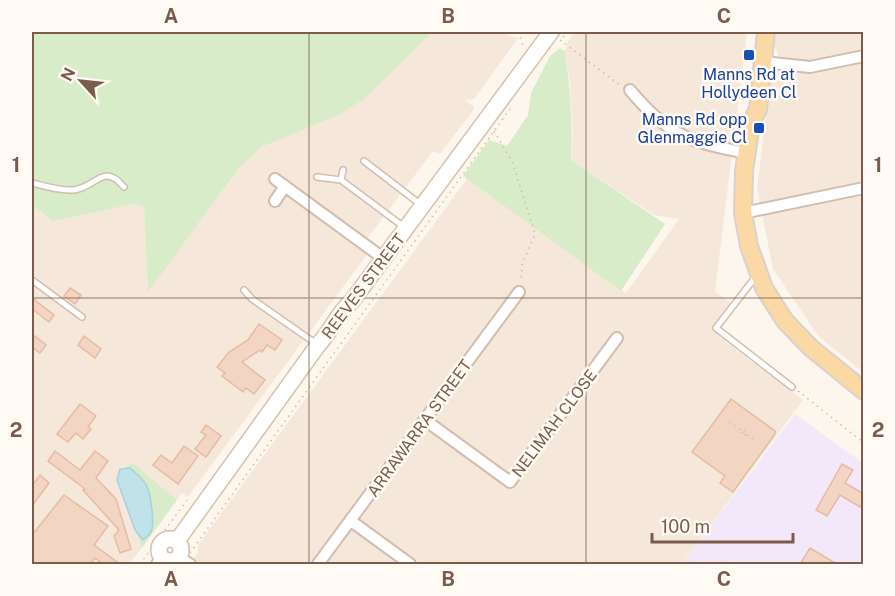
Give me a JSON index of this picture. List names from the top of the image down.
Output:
{
  "streets": {
    "street": ["REEVES STREET", "NELIMAH CLOSE", "ARRAWARRA STREET"]
  },
  "crossings": [
    ["NELIMAH CLOSE", "ARRAWARRA STREET"]
  ],
  "places": {
    "transit": ["Manns Rd at Hollydeen Cl", "Manns Rd opp Glenmaggie Cl"]
  },
  "scale_bar": "100 m",
  "north": "top left",
  "grid": {
    "columns": ["A", "B", "C"],
    "rows": ["1", "2"]
  }
}
